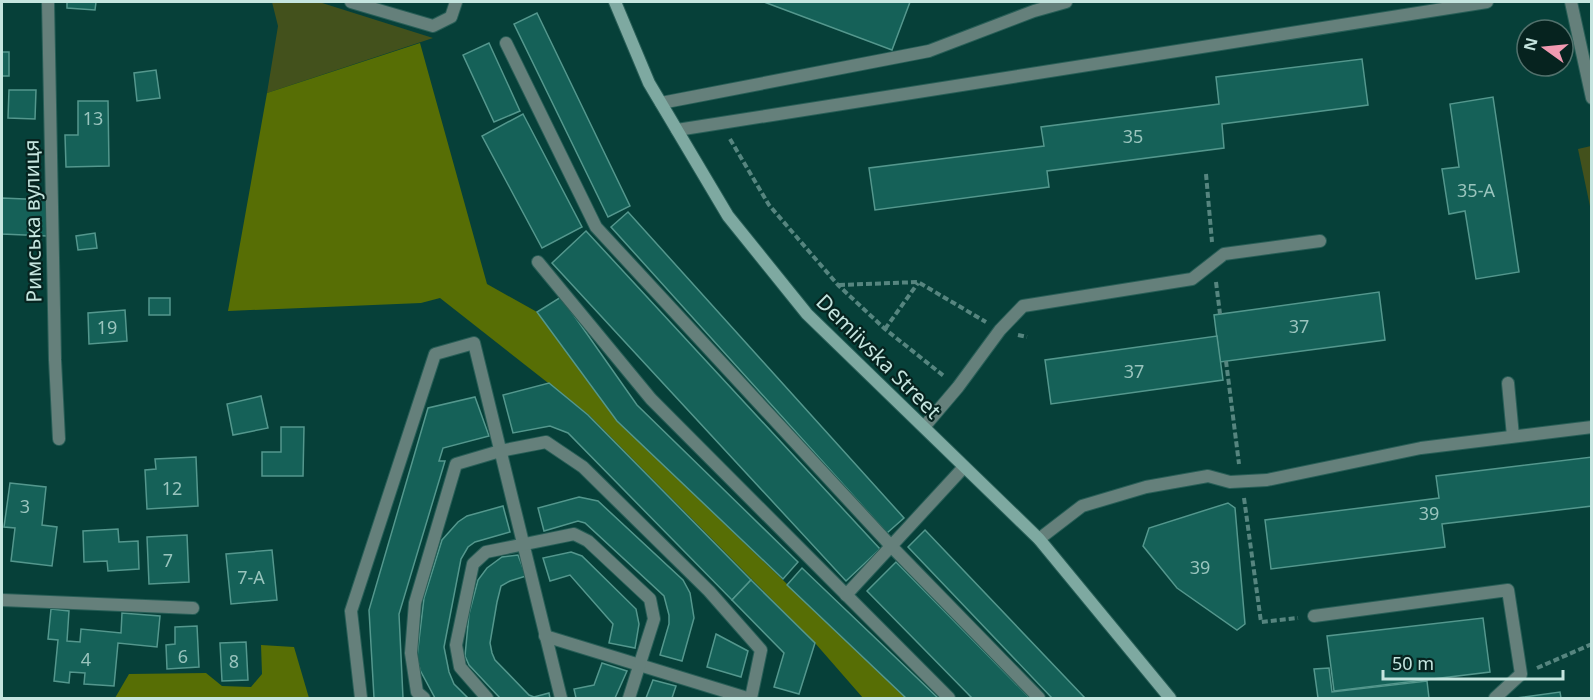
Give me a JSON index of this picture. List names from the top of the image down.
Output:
{
  "streets": {
    "street": ["Римська вулиця", "Demiivska Street"]
  },
  "house_numbers": [
    "13",
    "35",
    "35-А",
    "37",
    "19",
    "37",
    "12",
    "3",
    "39",
    "7",
    "39",
    "7-А",
    "6",
    "4",
    "8"
  ],
  "scale_bar": "50 m",
  "north": "left"
}
